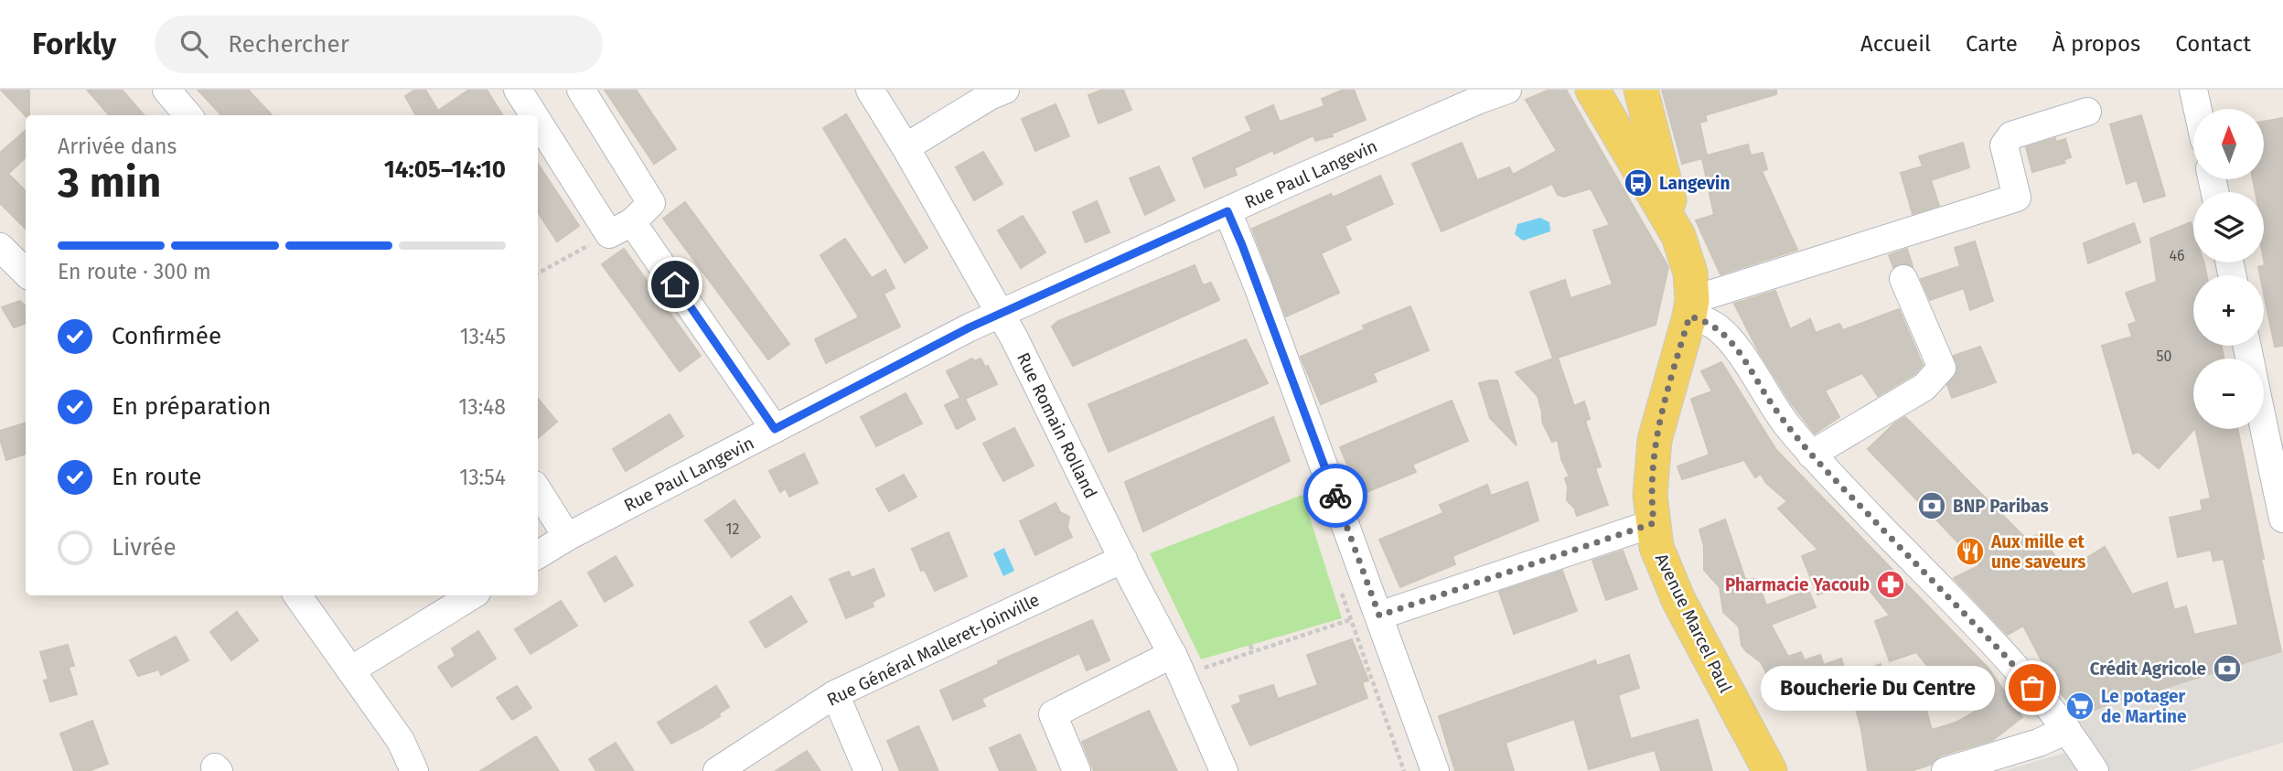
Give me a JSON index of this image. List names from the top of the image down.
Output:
{
  "streets": {
    "main road": ["Avenue Marcel Paul"],
    "street": ["Rue Paul Langevin", "Rue Romain Rolland", "Rue Général Malleret-Joinville"]
  },
  "crossings": [
    ["Rue Paul Langevin", "Rue Romain Rolland"],
    ["Rue Romain Rolland", "Rue Général Malleret-Joinville"]
  ],
  "places": {
    "bus stop": ["Langevin"],
    "bank": ["BNP Paribas", "Crédit Agricole"],
    "restaurant": ["Aux mille et une saveurs"],
    "pharmacy": ["Pharmacie Yacoub"],
    "other": ["Boucherie Du Centre"],
    "supermarket": ["Le potager de Martine"]
  },
  "house_numbers": ["46", "50", "12"],
  "north": "top",
  "page": {
    "header": "Forkly",
    "search": "Rechercher",
    "nav": [
      "Accueil",
      "Carte",
      "À propos",
      "Contact"
    ],
    "map_buttons": ["+", "−"],
    "heading": ["3 min", "Arrivée dans", "14:05–14:10"],
    "bar": "En route · 300 m",
    "list": [
      ["Confirmée", "13:45"],
      ["En préparation", "13:48"],
      ["En route", "13:54"],
      "Livrée"
    ],
    "bubble": "Boucherie Du Centre"
  }
}
